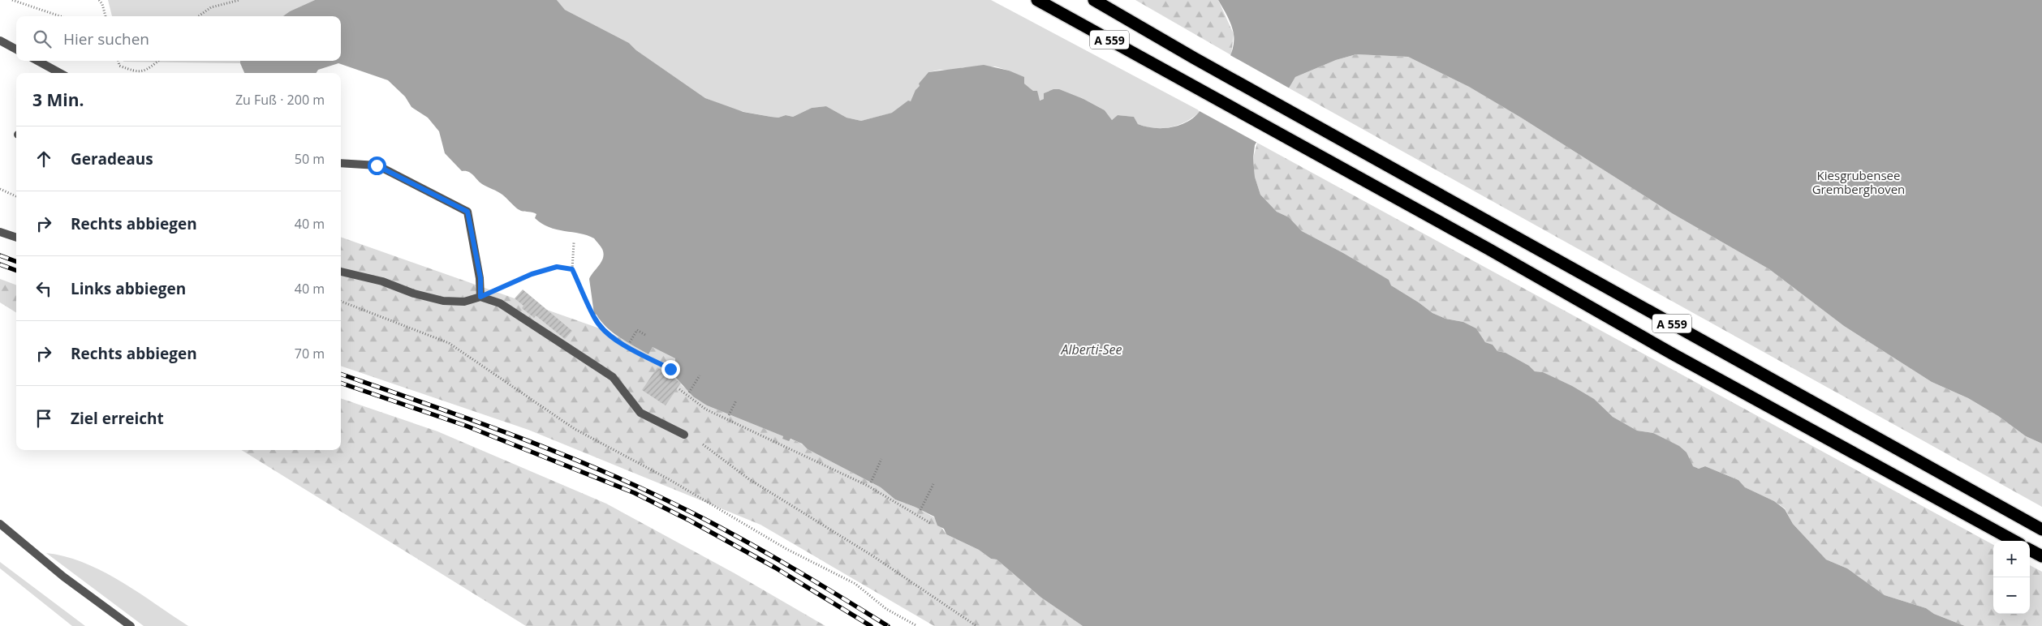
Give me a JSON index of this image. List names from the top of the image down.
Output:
{
  "streets": {
    "highway": ["A 559"]
  },
  "water": ["Alberti-See"],
  "parks": ["Kiesgrubensee Gremberghoven"],
  "page": {
    "search": "Hier suchen",
    "heading": ["3 Min.", "Zu Fuß · 200 m"],
    "list": [
      ["Geradeaus", "50 m"],
      ["Rechts abbiegen", "40 m"],
      ["Links abbiegen", "40 m"],
      ["Rechts abbiegen", "70 m"],
      "Ziel erreicht"
    ],
    "map_buttons": ["+", "−"]
  }
}
